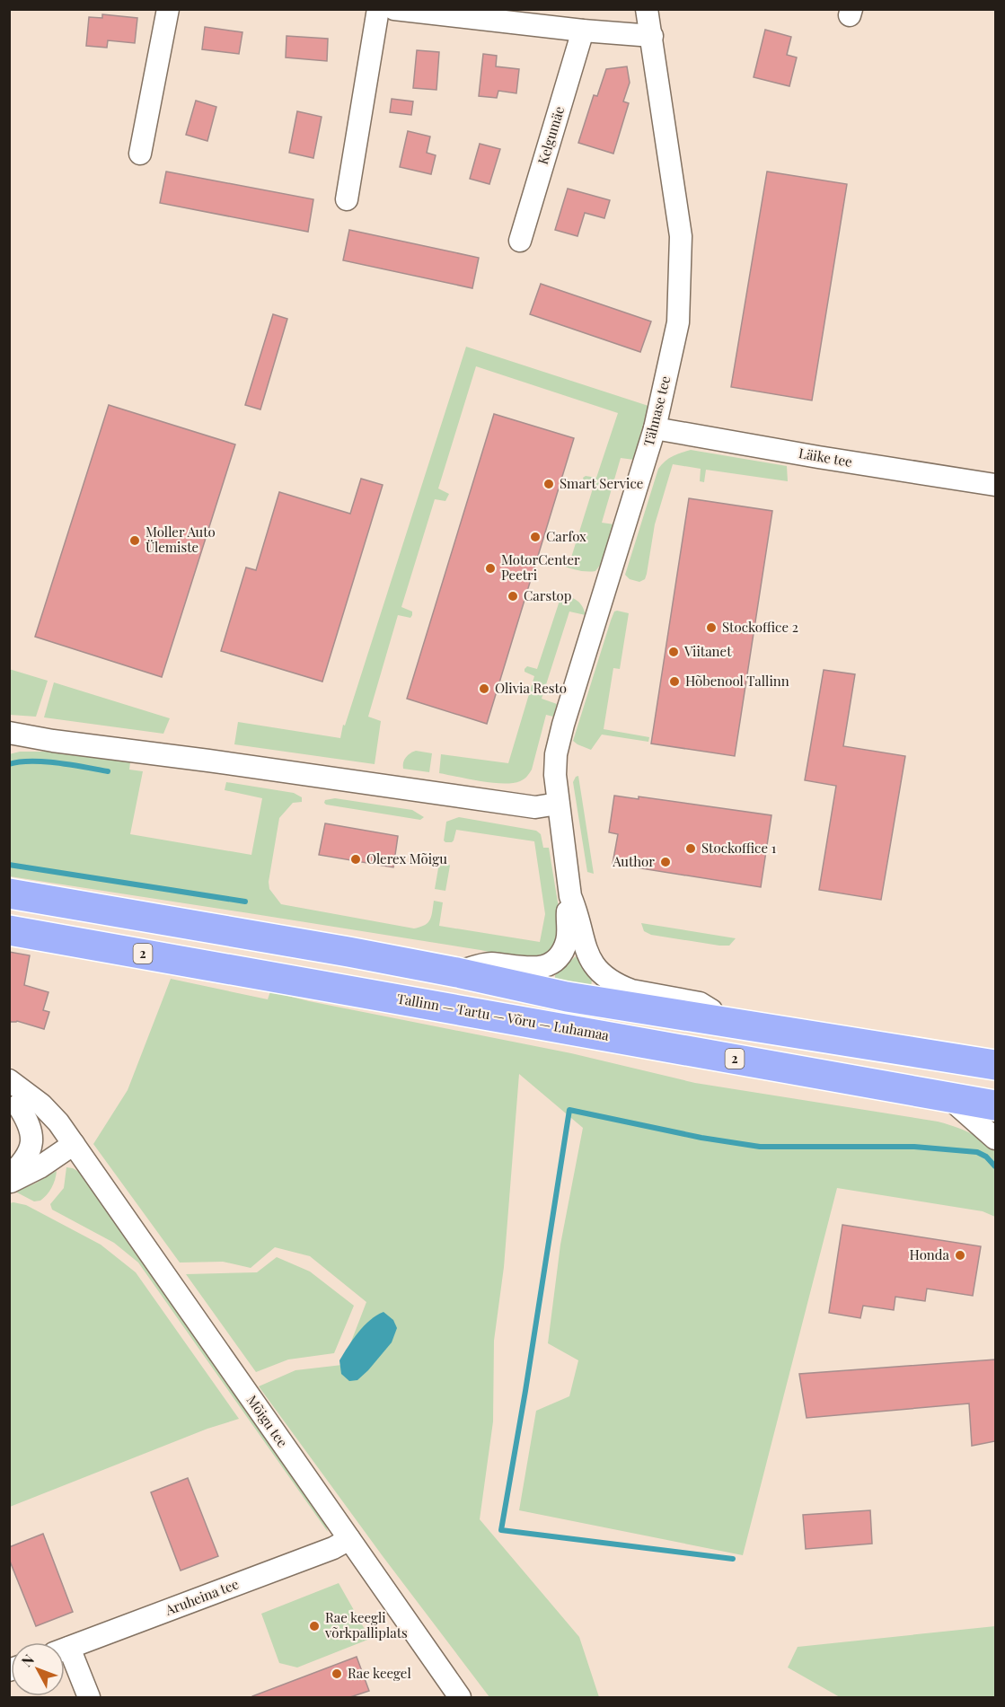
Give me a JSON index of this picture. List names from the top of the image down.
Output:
{
  "streets": {
    "highway": ["2", "Tallinn — Tartu — Võru — Luhamaa"],
    "street": [
      "Kelgumäe",
      "Tähnase tee",
      "Läike tee",
      "Mõigu tee",
      "Aruheina tee"
    ]
  },
  "crossings": [
    ["Tähnase tee", "Läike tee"],
    ["Mõigu tee", "Aruheina tee"]
  ],
  "places": [
    "Smart Service",
    "Carfox",
    "Moller Auto Ülemiste",
    "MotorCenter Peetri",
    "Carstop",
    "Stockoffice 2",
    "Viitanet",
    "Hõbenool Tallinn",
    "Olivia Resto",
    "Stockoffice 1",
    "Olerex Mõigu",
    "Author",
    "Honda",
    "Rae keegli võrkpalliplats",
    "Rae keegel"
  ],
  "north": "top left"
}
